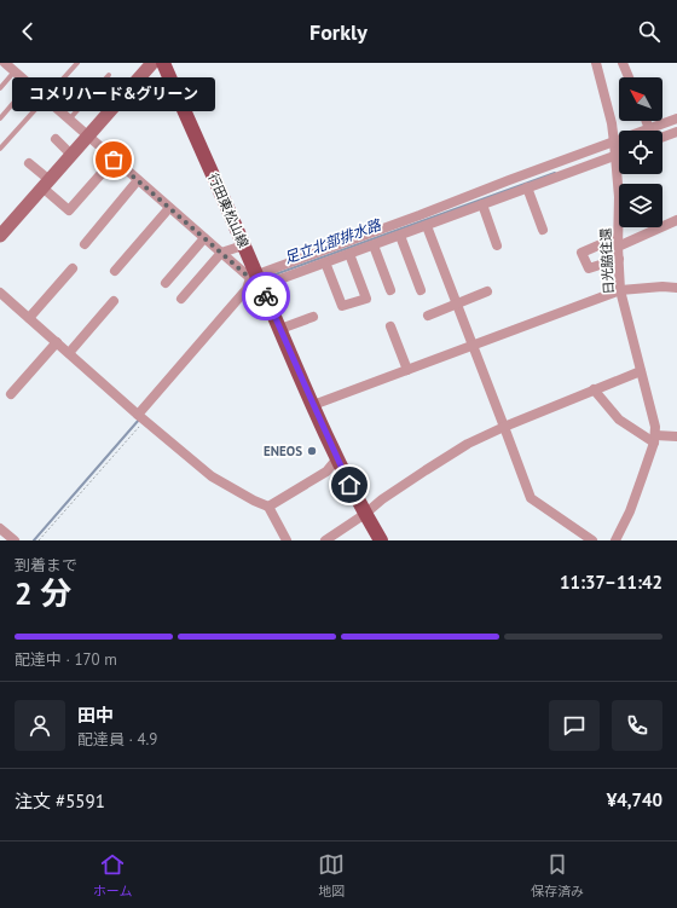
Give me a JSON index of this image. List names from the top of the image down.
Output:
{
  "streets": {
    "main road": ["行田東松山線"],
    "street": ["日光脇往還"]
  },
  "water": ["足立北部排水路"],
  "places": ["コメリハード&グリーン", "ENEOS"],
  "north": "top left",
  "page": {
    "header": "Forkly",
    "bubble": "コメリハード&グリーン",
    "heading": ["2 分", "到着まで", "11:37–11:42"],
    "panel": [
      "田中",
      "配達員 · 4.9",
      "注文 #5591",
      "¥4,740"
    ],
    "bar": "配達中 · 170 m",
    "tabs": ["ホーム", "地図", "保存済み"]
  }
}
